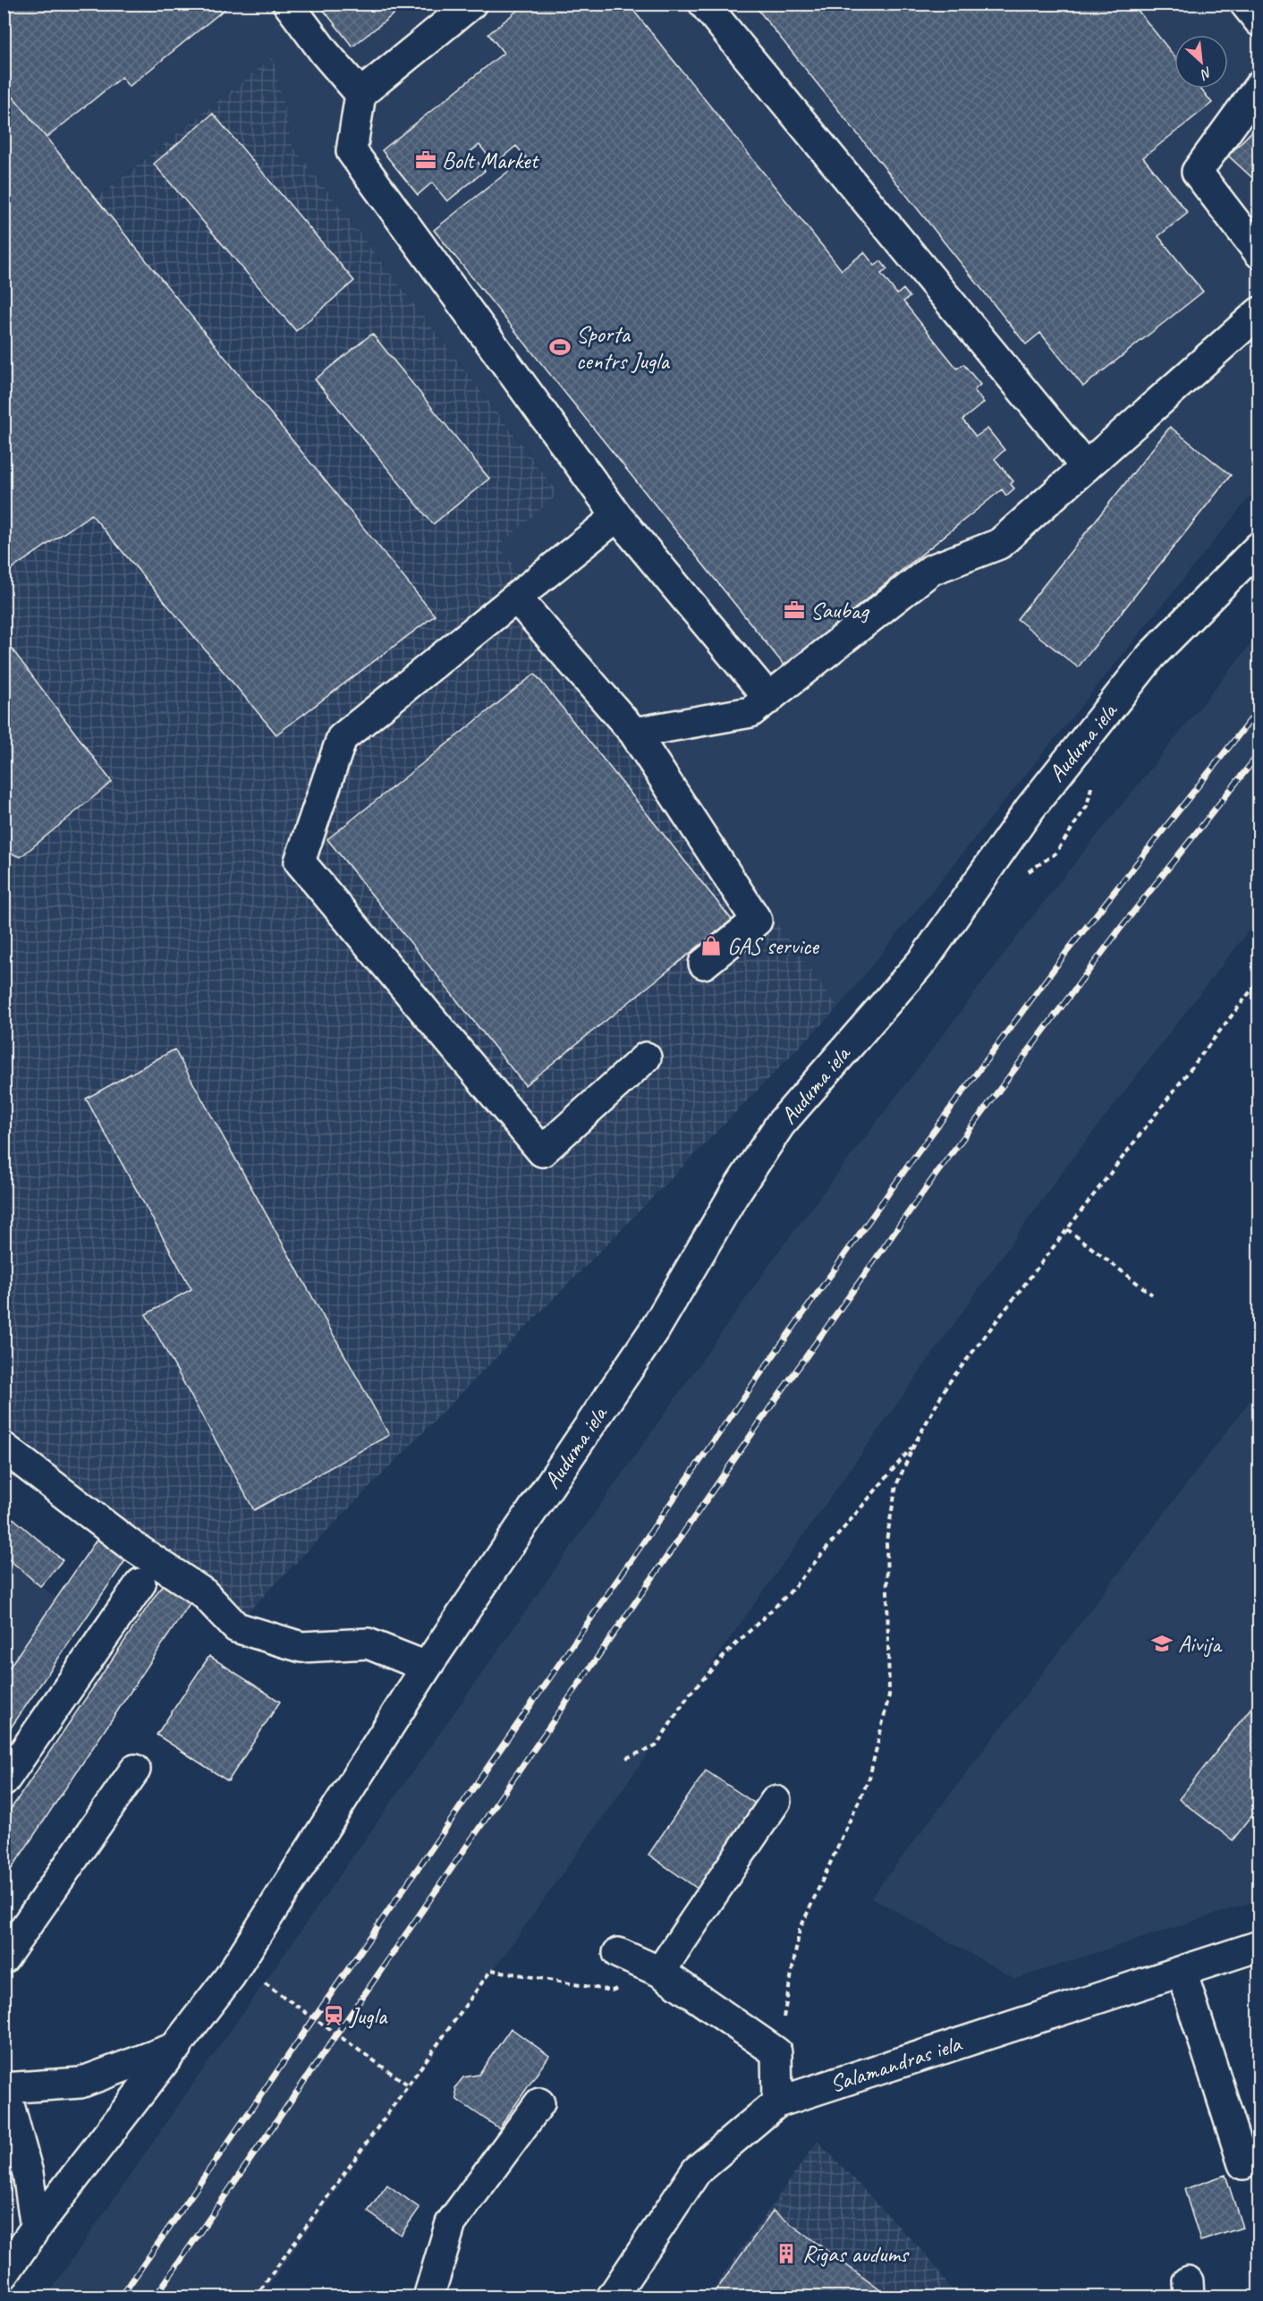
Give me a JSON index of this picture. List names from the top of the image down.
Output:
{
  "streets": {
    "street": ["Auduma iela", "Salamandras iela"]
  },
  "places": {
    "office": ["Bolt Market", "Saubag"],
    "sports": ["Sporta centrs Jugla"],
    "shop": ["GAS service"],
    "school or university": ["Aivija"],
    "station": ["Jugla"],
    "building": ["Rīgas audums"]
  },
  "north": "bottom right"
}
